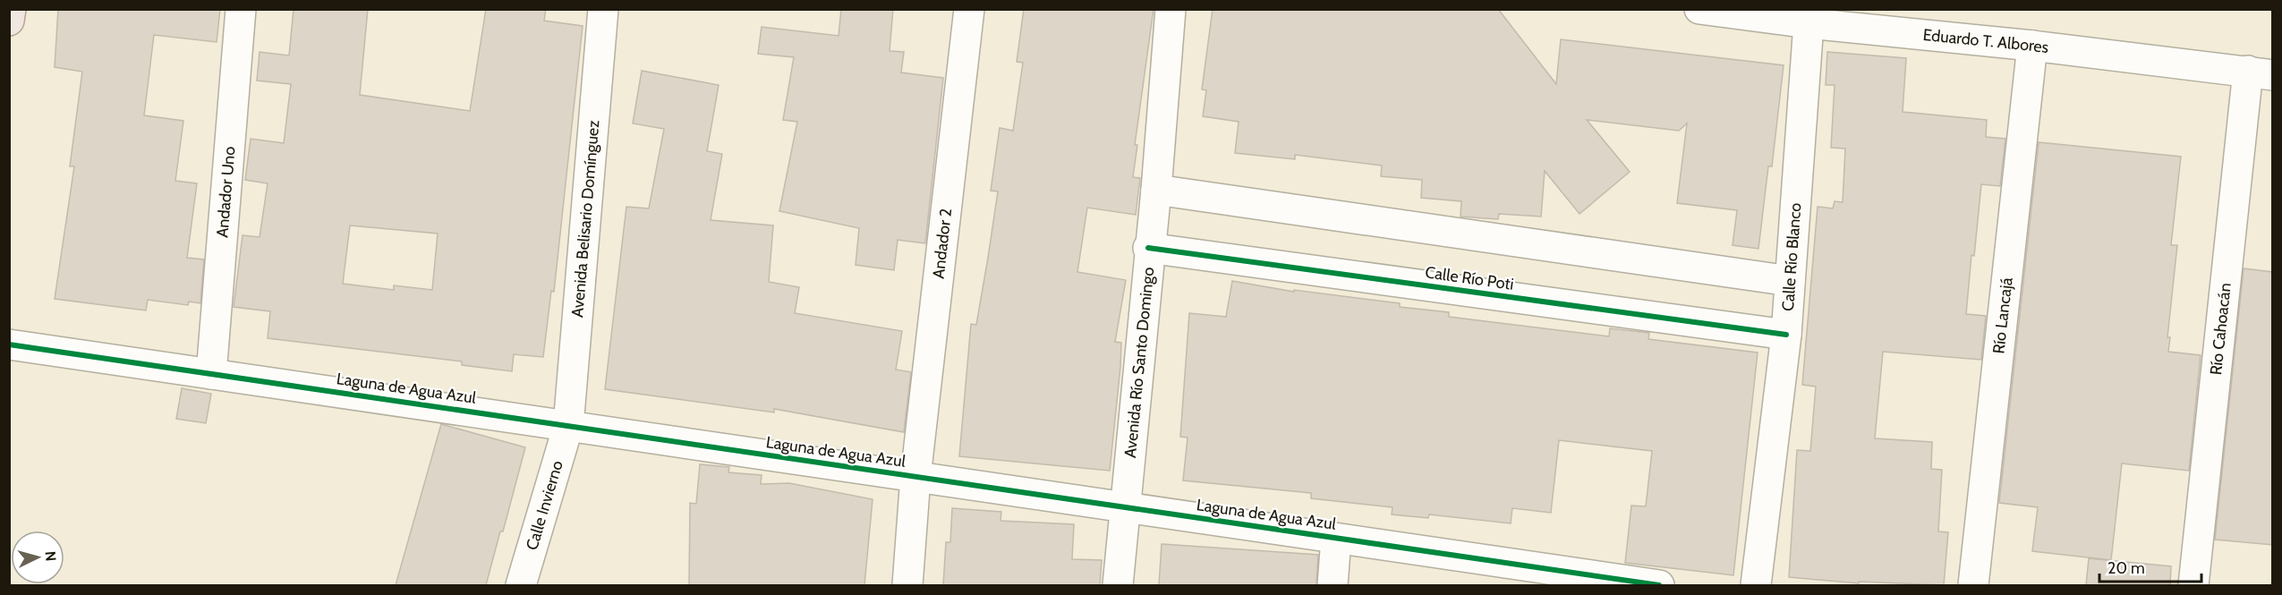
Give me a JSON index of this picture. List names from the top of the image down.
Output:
{
  "streets": {
    "street": [
      "Eduardo T. Albores",
      "Andador Uno",
      "Avenida Belisario Domínguez",
      "Andador 2",
      "Calle Río Blanco",
      "Calle Río Poti",
      "Río Lancajá",
      "Río Cahoacán",
      "Avenida Río Santo Domingo",
      "Laguna de Agua Azul",
      "Calle Invierno"
    ]
  },
  "crossings": [
    ["Eduardo T. Albores", "Calle Río Blanco"],
    ["Eduardo T. Albores", "Río Lancajá"],
    ["Eduardo T. Albores", "Río Cahoacán"],
    ["Andador Uno", "Laguna de Agua Azul"],
    ["Avenida Belisario Domínguez", "Laguna de Agua Azul"],
    ["Avenida Belisario Domínguez", "Calle Invierno"],
    ["Andador 2", "Laguna de Agua Azul"],
    ["Calle Río Blanco", "Calle Río Poti"],
    ["Calle Río Poti", "Avenida Río Santo Domingo"],
    ["Avenida Río Santo Domingo", "Laguna de Agua Azul"],
    ["Laguna de Agua Azul", "Calle Invierno"]
  ],
  "scale_bar": "20 m",
  "north": "right"
}
